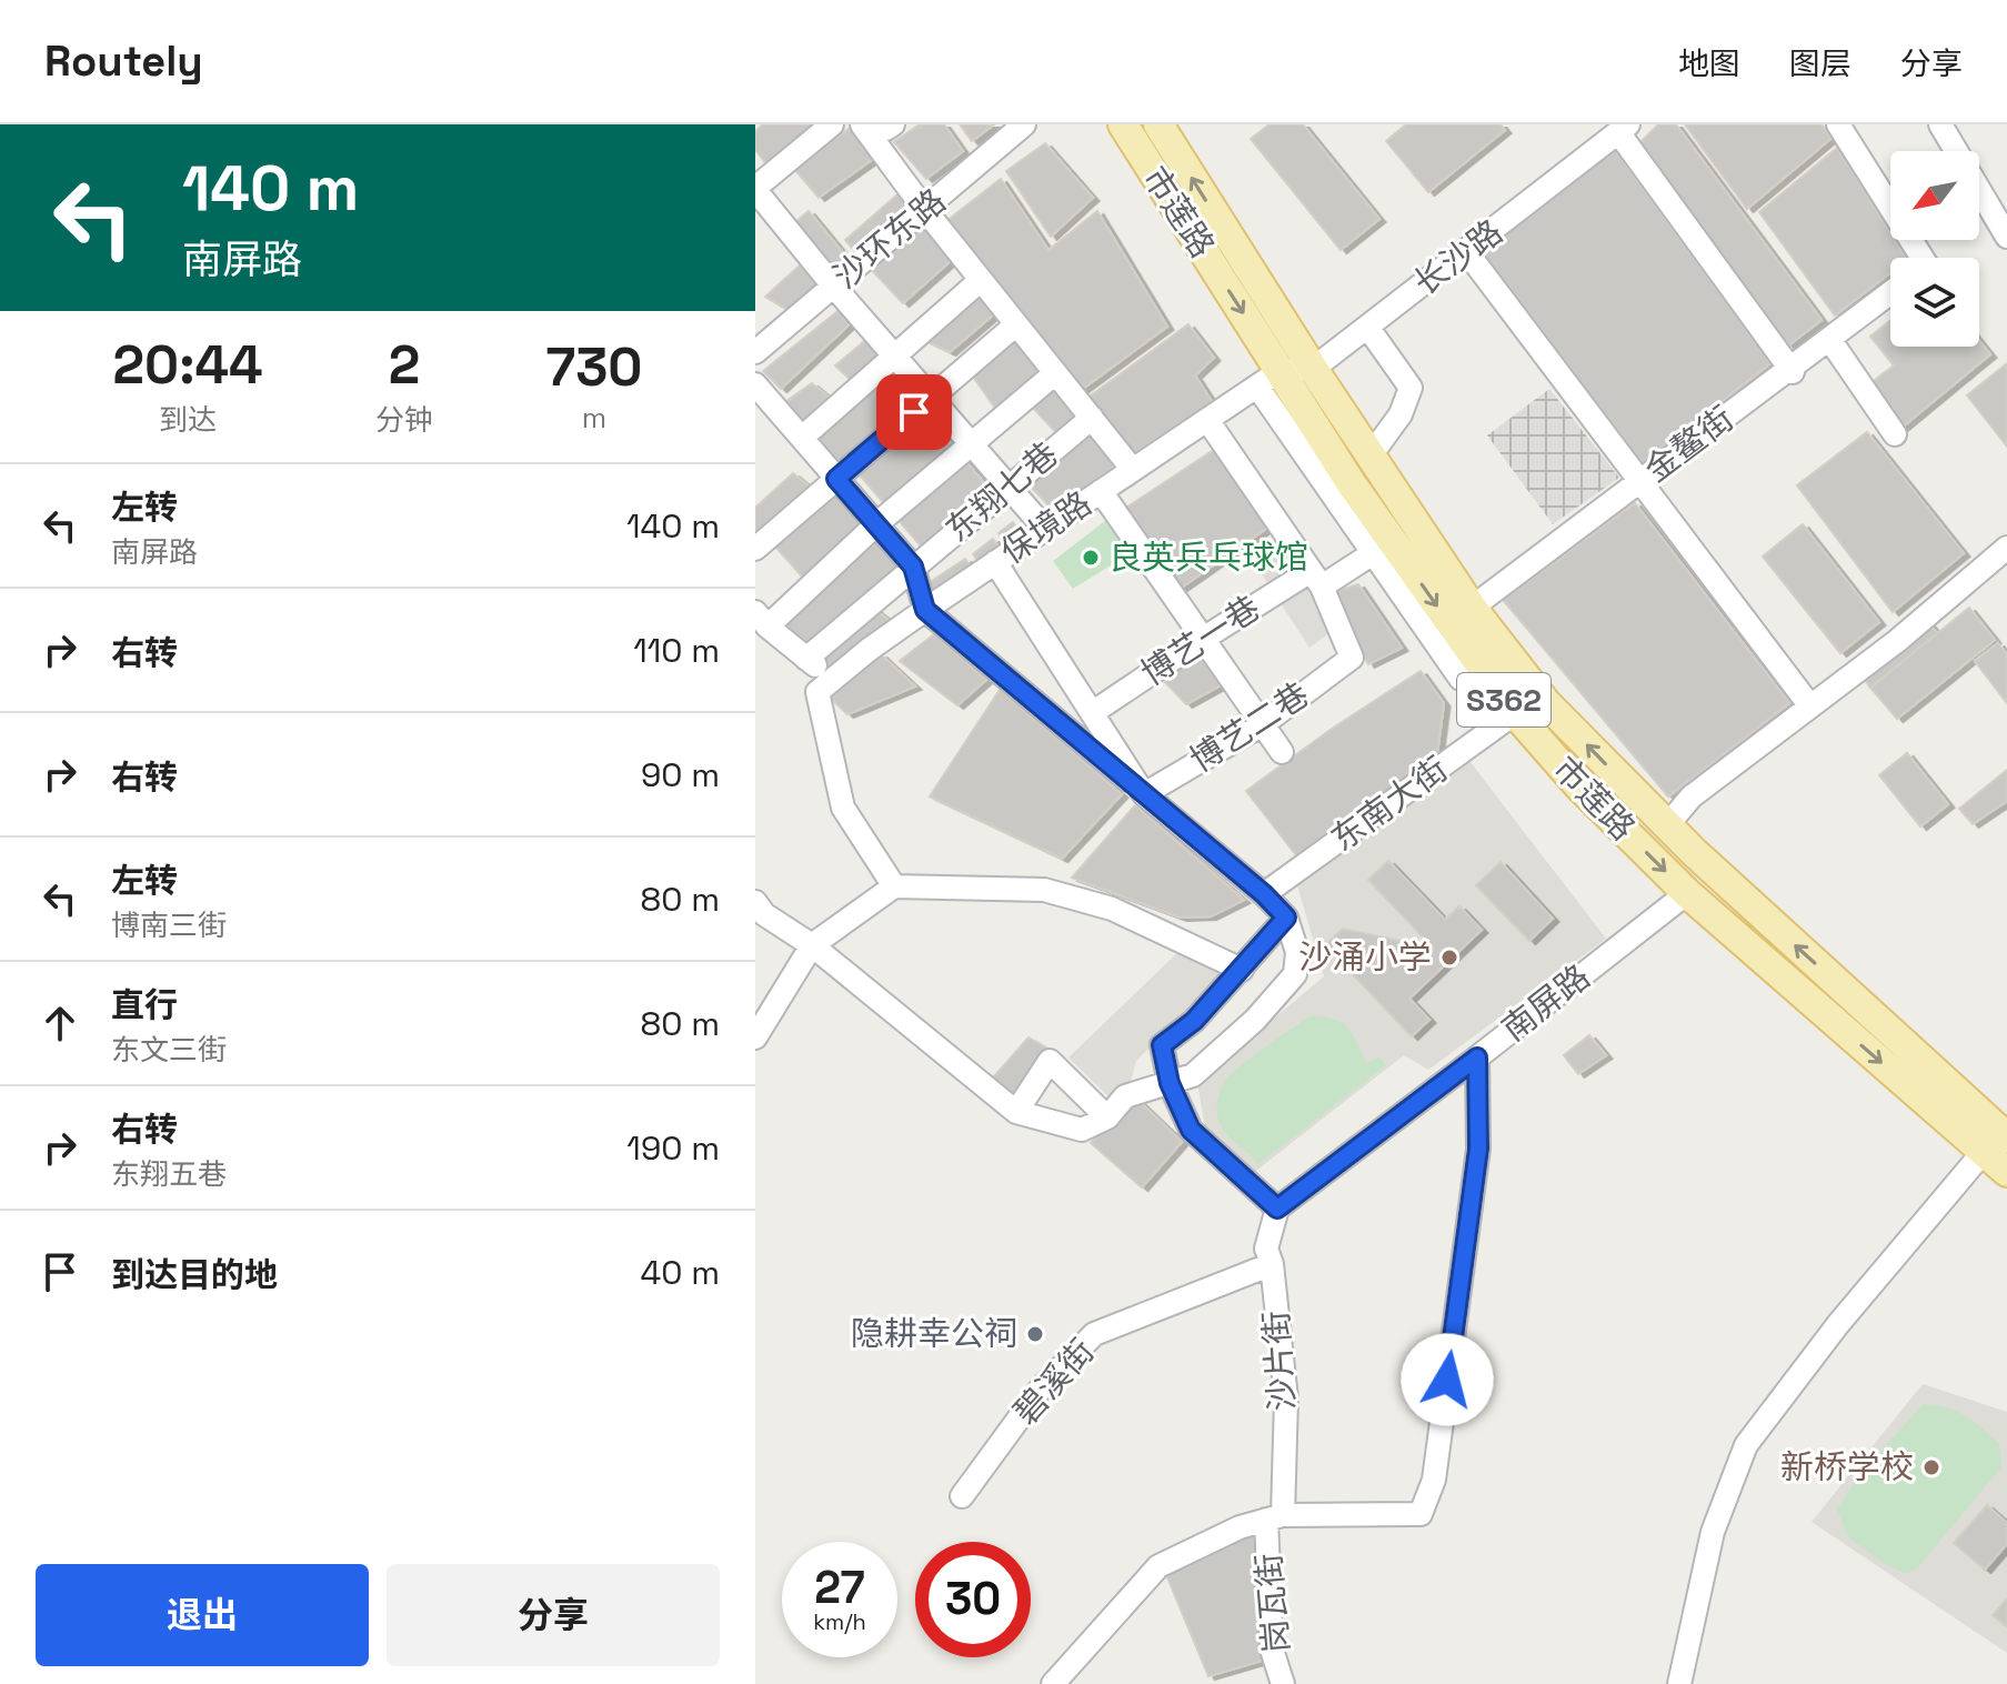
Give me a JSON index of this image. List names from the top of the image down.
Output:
{
  "streets": {
    "main road": ["市莲路", "S362"],
    "street": [
      "沙环东路",
      "长沙路",
      "金鳌街",
      "东翔七巷",
      "保境路",
      "博艺一巷",
      "博艺二巷",
      "东南大街",
      "南屏路",
      "沙片街",
      "碧溪街",
      "岗瓦街"
    ]
  },
  "crossings": [
    ["市莲路", "长沙路"],
    ["市莲路", "金鳌街"],
    ["市莲路", "保境路"],
    ["市莲路", "博艺一巷"],
    ["市莲路", "东南大街"],
    ["市莲路", "南屏路"],
    ["博艺一巷", "博艺二巷"],
    ["南屏路", "沙片街"],
    ["沙片街", "碧溪街"],
    ["沙片街", "岗瓦街"]
  ],
  "places": [
    "良英兵乓球馆",
    "沙涌小学",
    "隐耕幸公祠",
    "新桥学校"
  ],
  "north": "bottom left",
  "page": {
    "header": "Routely",
    "nav": ["地图", "图层", "分享"],
    "turn": ["140 m", "南屏路"],
    "eta": [
      "20:44",
      "到达",
      "2",
      "分钟",
      "730",
      "m"
    ],
    "list": [
      {
        "name": "左转",
        "note": "南屏路",
        "value": "140 m"
      },
      {
        "name": "右转",
        "value": "110 m"
      },
      {
        "name": "右转",
        "value": "90 m"
      },
      {
        "name": "左转",
        "note": "博南三街",
        "value": "80 m"
      },
      {
        "name": "直行",
        "note": "东文三街",
        "value": "80 m"
      },
      {
        "name": "右转",
        "note": "东翔五巷",
        "value": "190 m"
      },
      {
        "name": "到达目的地",
        "value": "40 m"
      }
    ],
    "speed": "27 km/h",
    "limit": "30",
    "buttons": ["退出", "分享"]
  }
}
